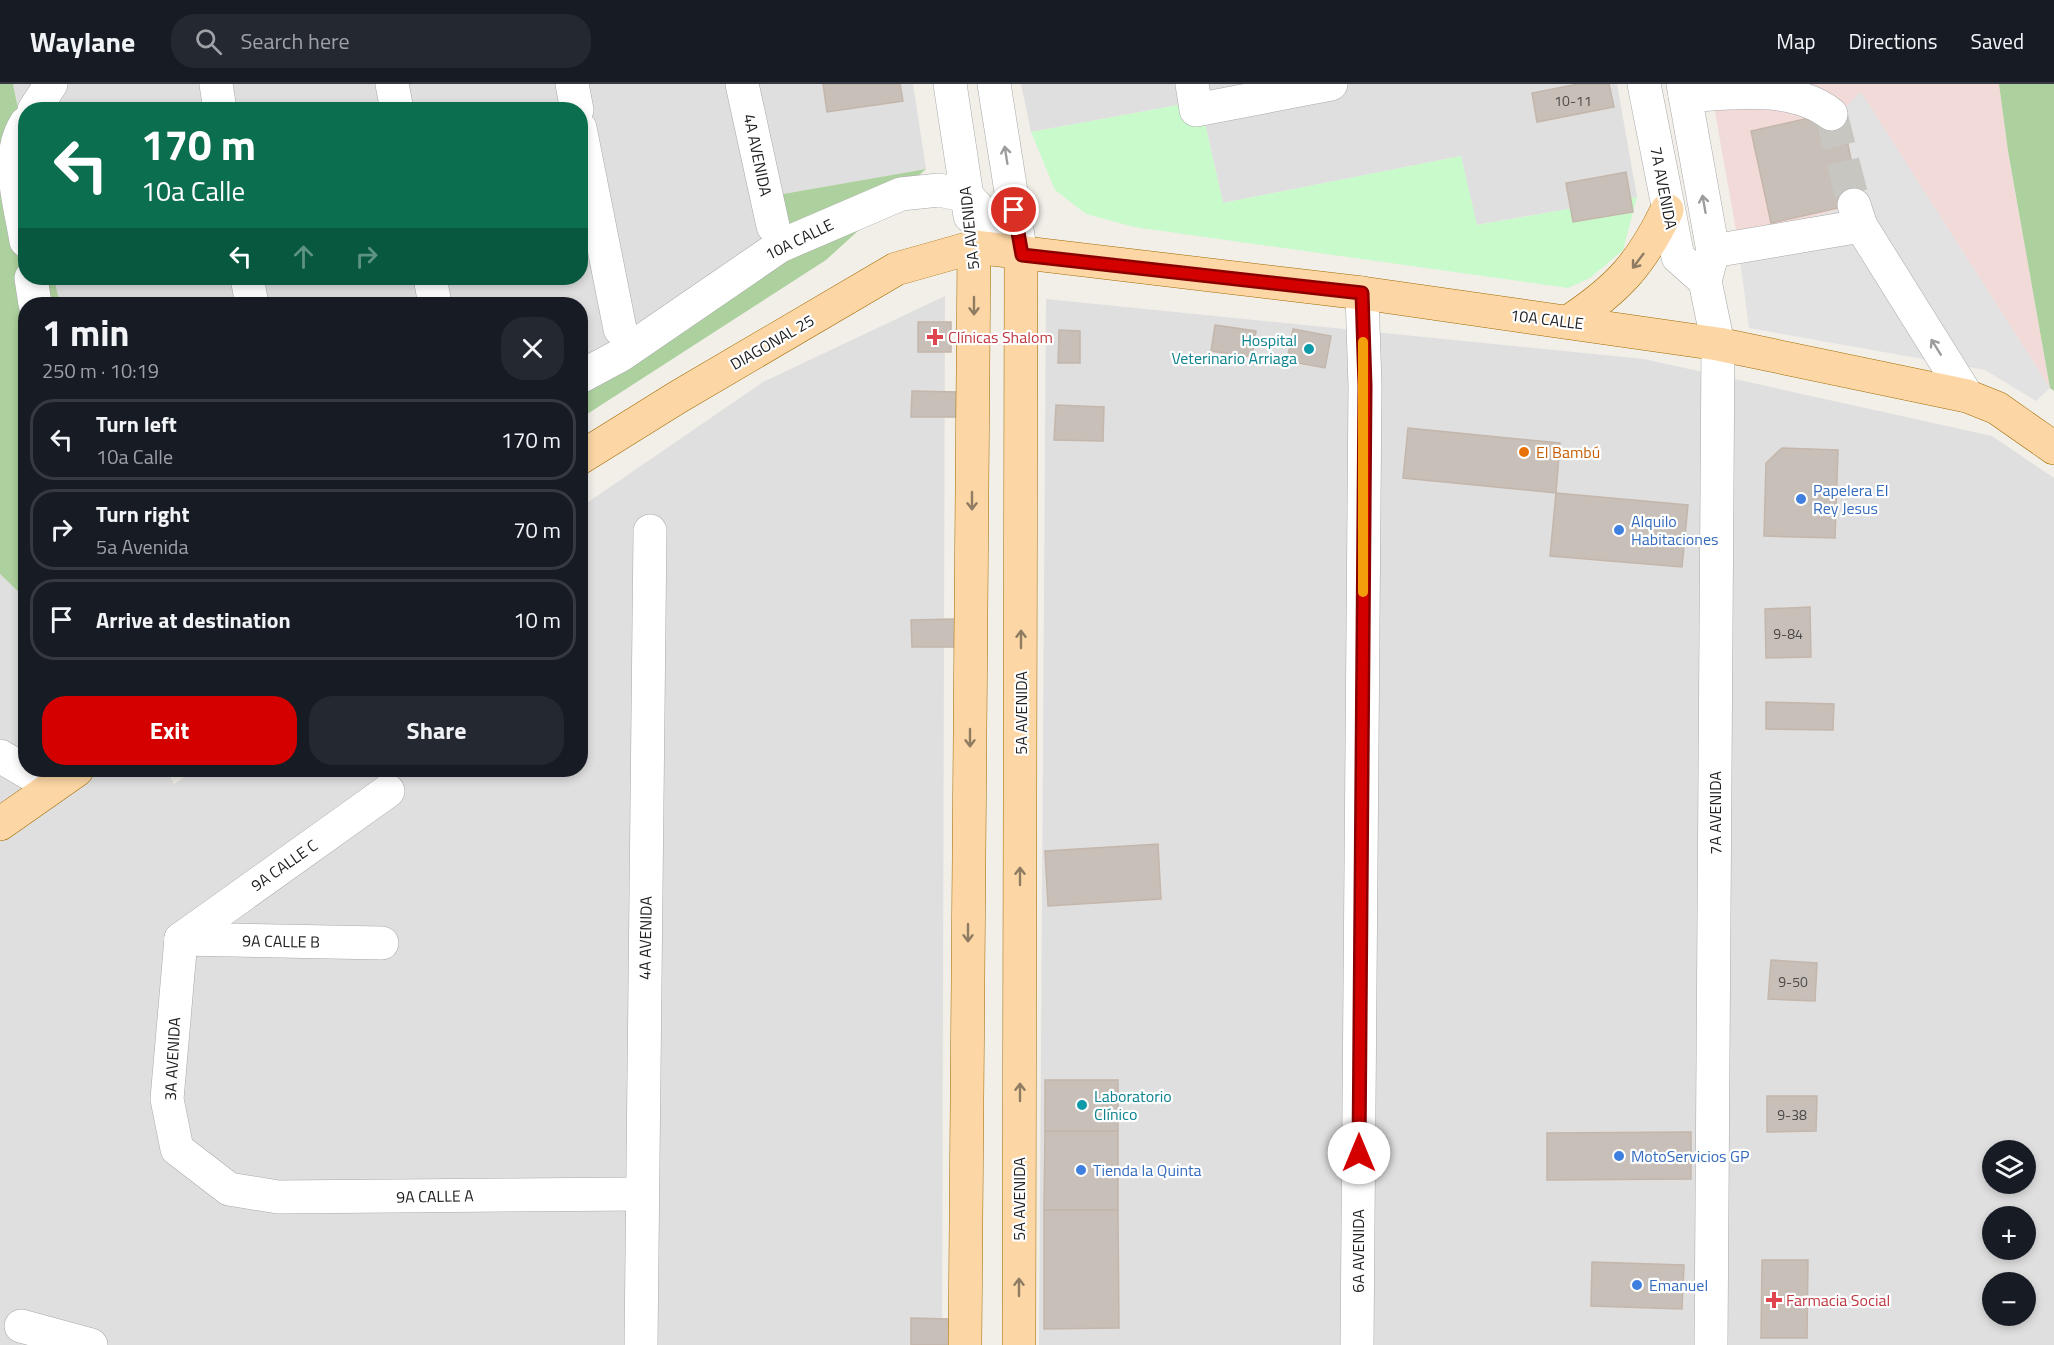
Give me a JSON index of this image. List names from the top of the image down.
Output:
{
  "streets": {
    "main road": ["5A AVENIDA", "10A CALLE", "DIAGONAL 25"],
    "street": [
      "4A AVENIDA",
      "7A AVENIDA",
      "9A CALLE C",
      "9A CALLE B",
      "3A AVENIDA",
      "9A CALLE A",
      "6A AVENIDA"
    ]
  },
  "crossings": [
    ["4A AVENIDA", "9A CALLE A"],
    ["7A AVENIDA", "10A CALLE"],
    ["5A AVENIDA", "10A CALLE"],
    ["5A AVENIDA", "DIAGONAL 25"],
    ["10A CALLE", "DIAGONAL 25"],
    ["10A CALLE", "6A AVENIDA"],
    ["9A CALLE C", "9A CALLE B"],
    ["9A CALLE C", "3A AVENIDA"],
    ["9A CALLE B", "3A AVENIDA"],
    ["3A AVENIDA", "9A CALLE A"]
  ],
  "places": {
    "health": ["Clínicas Shalom", "Farmacia Social"],
    "other": [
      "Hospital Veterinario Arriaga",
      "El Bambú",
      "Papelera El Rey Jesus",
      "Alquilo Habitaciones",
      "Laboratorio Clínico",
      "MotoServicios GP",
      "Tienda la Quinta",
      "Emanuel"
    ]
  },
  "house_numbers": [
    "10-11",
    "9-84",
    "9-50",
    "9-38"
  ],
  "page": {
    "header": "Waylane",
    "search": "Search here",
    "nav": ["Map", "Directions", "Saved"],
    "turn": ["170 m", "10a Calle"],
    "heading": ["1 min", "250 m · 10:19"],
    "list": [
      {
        "name": "Turn left",
        "note": "10a Calle",
        "value": "170 m"
      },
      {
        "name": "Turn right",
        "note": "5a Avenida",
        "value": "70 m"
      },
      {
        "name": "Arrive at destination",
        "value": "10 m"
      }
    ],
    "buttons": ["Exit", "Share"],
    "map_buttons": ["+", "−"]
  }
}
